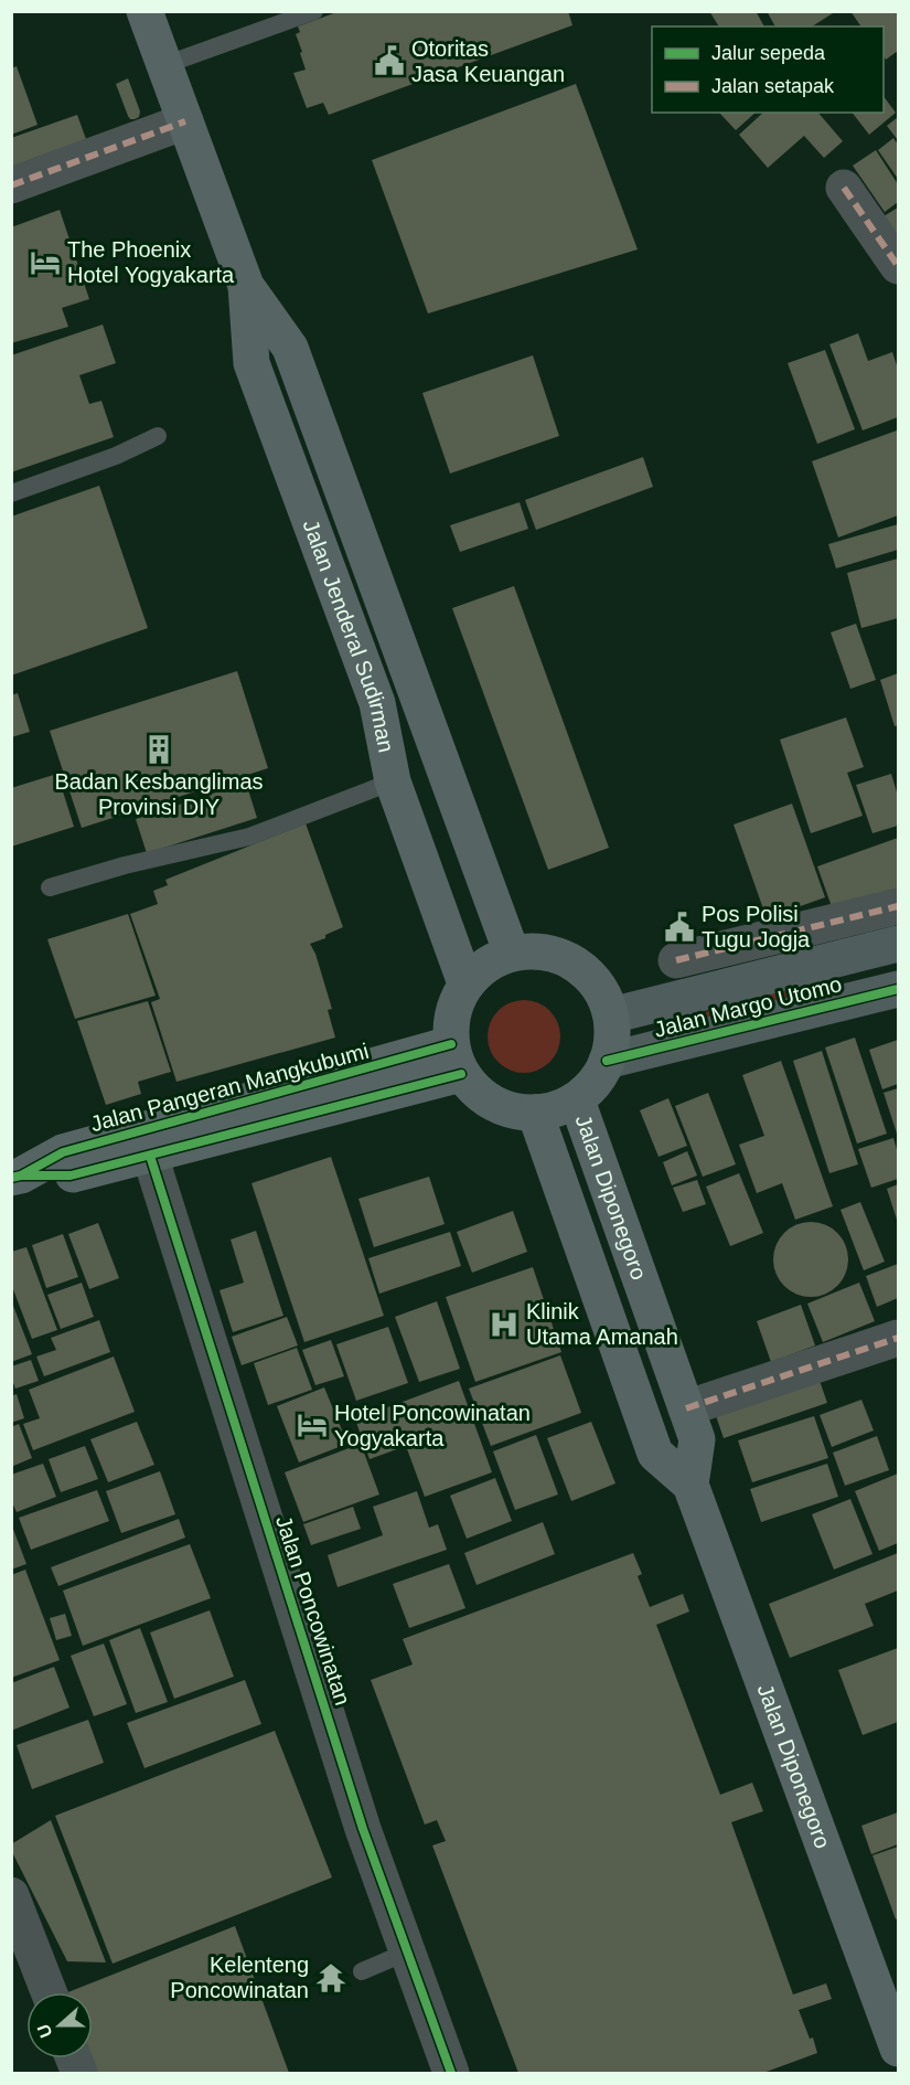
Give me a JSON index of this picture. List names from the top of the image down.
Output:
{
  "streets": {
    "main road": [
      "Jalan Jenderal Sudirman",
      "Jalan Margo Utomo",
      "Jalan Pangeran Mangkubumi",
      "Jalan Diponegoro"
    ],
    "street": ["Jalan Poncowinatan"]
  },
  "crossings": [
    ["Jalan Jenderal Sudirman", "Jalan Margo Utomo"],
    ["Jalan Jenderal Sudirman", "Jalan Pangeran Mangkubumi"],
    ["Jalan Jenderal Sudirman", "Jalan Diponegoro"],
    ["Jalan Margo Utomo", "Jalan Pangeran Mangkubumi"],
    ["Jalan Margo Utomo", "Jalan Diponegoro"],
    ["Jalan Pangeran Mangkubumi", "Jalan Diponegoro"],
    ["Jalan Pangeran Mangkubumi", "Jalan Poncowinatan"]
  ],
  "places": {
    "public building": ["Otoritas Jasa Keuangan", "Pos Polisi Tugu Jogja"],
    "hotel": ["The Phoenix Hotel Yogyakarta", "Hotel Poncowinatan Yogyakarta"],
    "building": ["Badan Kesbanglimas Provinsi DIY"],
    "hospital": ["Klinik Utama Amanah"],
    "temple": ["Kelenteng Poncowinatan"]
  },
  "legend": ["Jalur sepeda", "Jalan setapak"],
  "north": "left"
}
